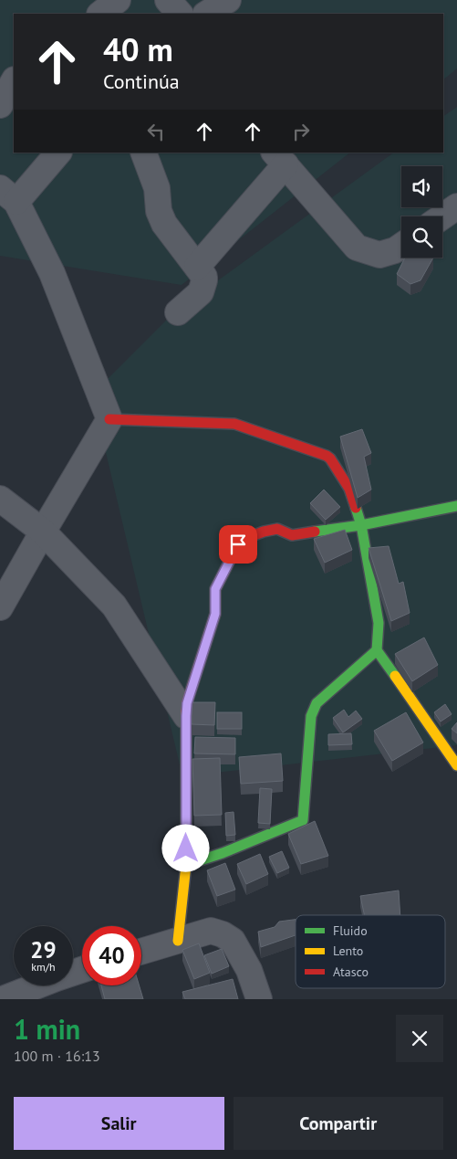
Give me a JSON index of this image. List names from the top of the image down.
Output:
{
  "legend": ["Fluido", "Lento", "Atasco"],
  "page": {
    "turn": ["40 m", "Continúa"],
    "speed": "29 km/h",
    "limit": "40",
    "heading": ["1 min", "100 m · 16:13"],
    "buttons": ["Salir", "Compartir"]
  }
}
